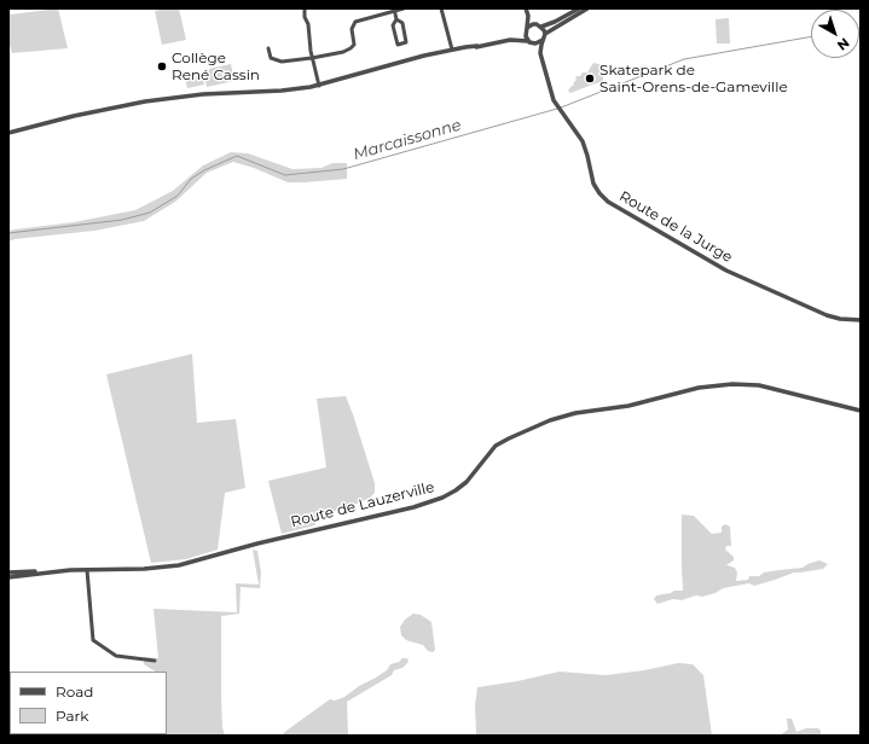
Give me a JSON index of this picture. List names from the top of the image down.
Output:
{
  "streets": {
    "street": ["Route de la Jurge", "Route de Lauzerville"]
  },
  "water": ["Marcaissonne"],
  "places": ["Collège René Cassin", "Skatepark de Saint-Orens-de-Gameville"],
  "legend": ["Road", "Park"],
  "north": "bottom right"
}
